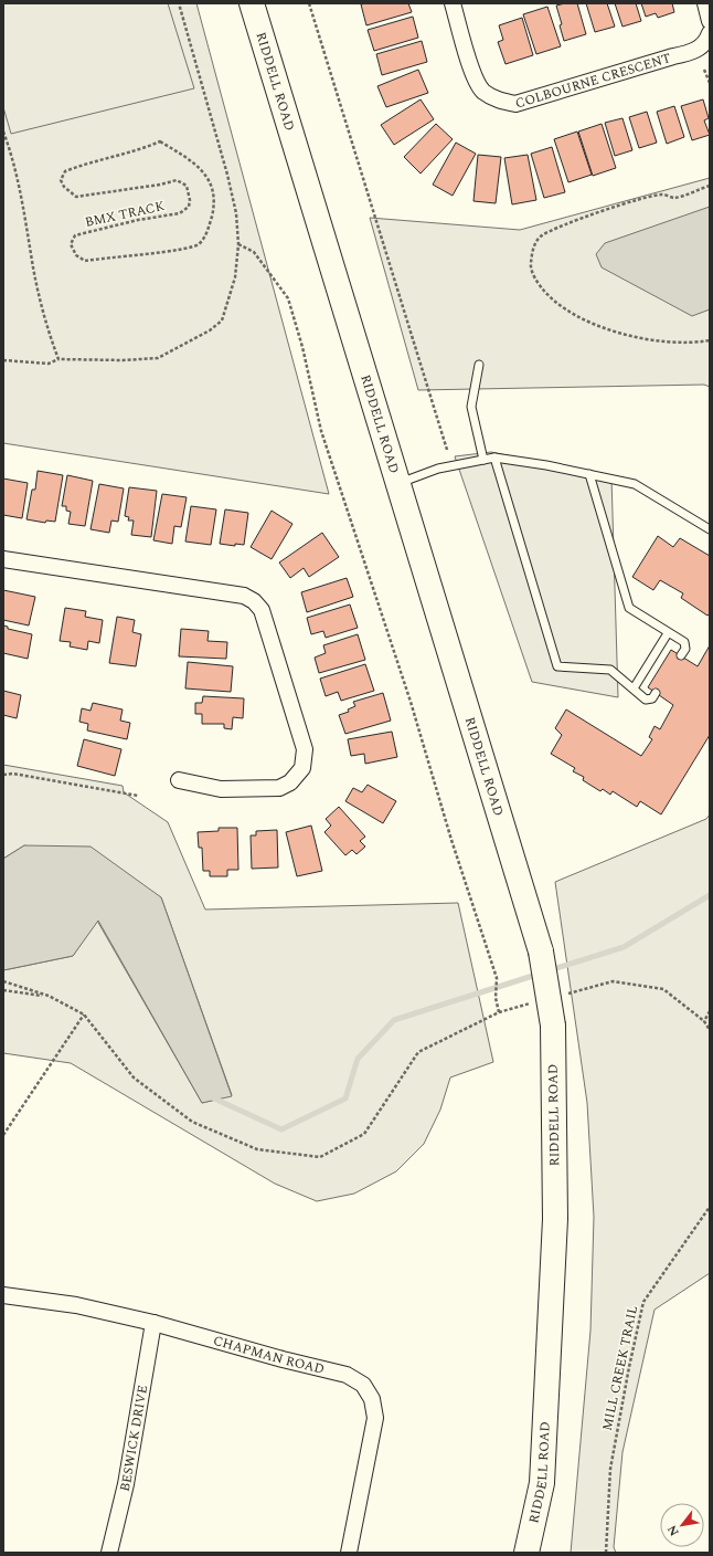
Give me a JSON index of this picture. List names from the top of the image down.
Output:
{
  "streets": {
    "main road": ["RIDDELL ROAD"],
    "street": ["COLBOURNE CRESCENT", "CHAPMAN ROAD", "BESWICK DRIVE"],
    "path": ["BMX TRACK", "MILL CREEK TRAIL"]
  },
  "crossings": [
    ["CHAPMAN ROAD", "BESWICK DRIVE"]
  ],
  "north": "bottom left"
}
